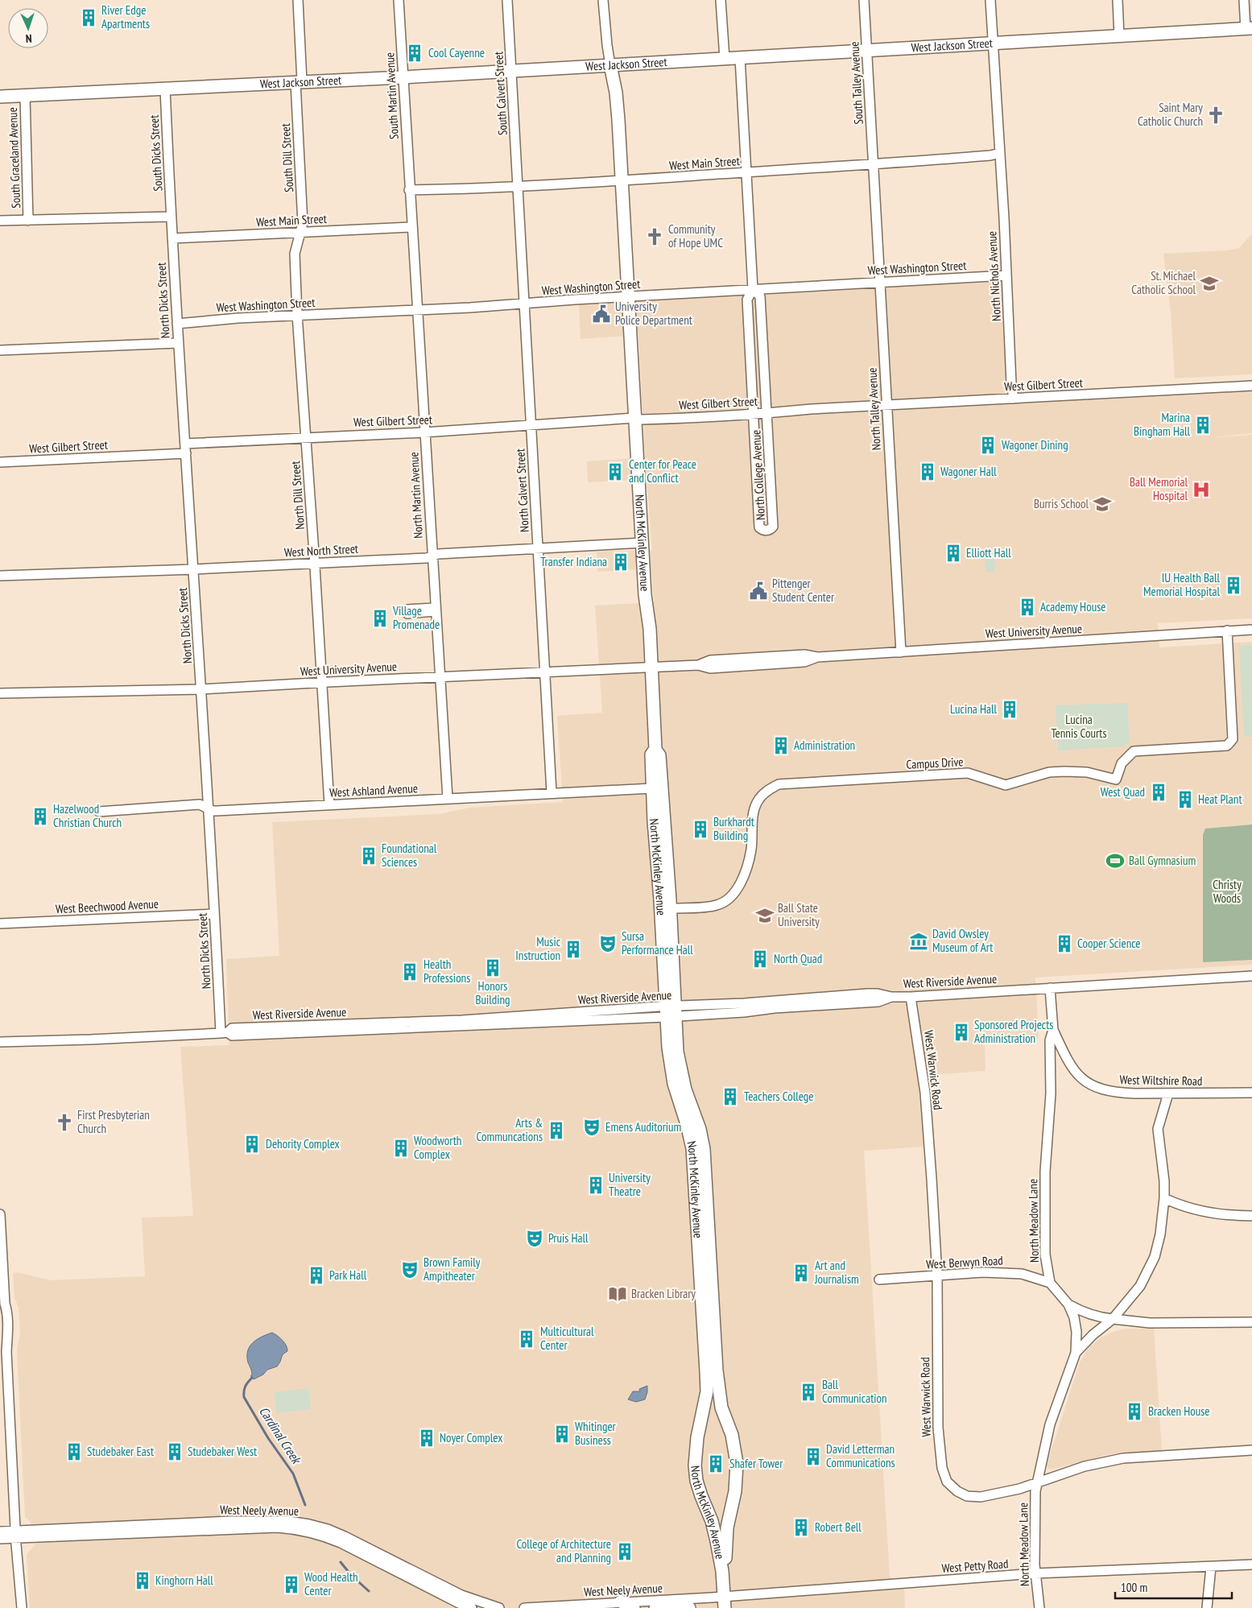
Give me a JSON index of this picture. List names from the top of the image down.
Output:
{
  "streets": {
    "main road": ["West Jackson Street", "North McKinley Avenue"],
    "street": [
      "South Talley Avenue",
      "South Calvert Street",
      "South Martin Avenue",
      "South Dicks Street",
      "South Graceland Avenue",
      "South Dill Street",
      "West Main Street",
      "West Washington Street",
      "North Nichols Avenue",
      "North Dicks Street",
      "West Gilbert Street",
      "North Talley Avenue",
      "North College Avenue",
      "North Calvert Street",
      "North Dill Street",
      "North Martin Avenue",
      "West North Street",
      "West University Avenue",
      "Campus Drive",
      "West Ashland Avenue",
      "West Beechwood Avenue",
      "West Riverside Avenue",
      "West Warwick Road",
      "West Wiltshire Road",
      "North Meadow Lane",
      "West Berwyn Road",
      "West Neely Avenue",
      "West Petty Road"
    ]
  },
  "crossings": [
    ["West Jackson Street", "South Talley Avenue"],
    ["West Jackson Street", "South Calvert Street"],
    ["West Jackson Street", "South Martin Avenue"],
    ["West Jackson Street", "South Dicks Street"],
    ["West Jackson Street", "South Graceland Avenue"],
    ["West Jackson Street", "South Dill Street"],
    ["West Jackson Street", "North Nichols Avenue"],
    ["West Jackson Street", "North College Avenue"],
    ["West Jackson Street", "North McKinley Avenue"],
    ["South Talley Avenue", "West Main Street"],
    ["South Talley Avenue", "North Talley Avenue"],
    ["South Calvert Street", "West Main Street"],
    ["South Calvert Street", "North Calvert Street"],
    ["South Martin Avenue", "West Main Street"],
    ["South Martin Avenue", "North Martin Avenue"],
    ["South Dicks Street", "North Dicks Street"],
    ["South Dill Street", "West Main Street"],
    ["South Dill Street", "North Dill Street"],
    ["West Main Street", "North Nichols Avenue"],
    ["West Main Street", "North Dicks Street"],
    ["West Main Street", "North Talley Avenue"],
    ["West Main Street", "North College Avenue"],
    ["West Main Street", "North Calvert Street"],
    ["West Main Street", "North Dill Street"],
    ["West Main Street", "North Martin Avenue"],
    ["West Main Street", "North McKinley Avenue"],
    ["West Washington Street", "North Nichols Avenue"],
    ["West Washington Street", "North Dicks Street"],
    ["West Washington Street", "North Talley Avenue"],
    ["West Washington Street", "North College Avenue"],
    ["West Washington Street", "North Calvert Street"],
    ["West Washington Street", "North Dill Street"],
    ["West Washington Street", "North Martin Avenue"],
    ["West Washington Street", "North McKinley Avenue"],
    ["North Nichols Avenue", "West Gilbert Street"],
    ["North Dicks Street", "West Gilbert Street"],
    ["North Dicks Street", "West North Street"],
    ["North Dicks Street", "West University Avenue"],
    ["North Dicks Street", "West Ashland Avenue"],
    ["North Dicks Street", "West Beechwood Avenue"],
    ["North Dicks Street", "West Riverside Avenue"],
    ["West Gilbert Street", "North Talley Avenue"],
    ["West Gilbert Street", "North College Avenue"],
    ["West Gilbert Street", "North Calvert Street"],
    ["West Gilbert Street", "North Dill Street"],
    ["West Gilbert Street", "North Martin Avenue"],
    ["West Gilbert Street", "North McKinley Avenue"],
    ["North Talley Avenue", "West University Avenue"],
    ["North Calvert Street", "West North Street"],
    ["North Calvert Street", "West University Avenue"],
    ["North Calvert Street", "West Ashland Avenue"],
    ["North Dill Street", "West North Street"],
    ["North Dill Street", "West University Avenue"],
    ["North Dill Street", "West Ashland Avenue"],
    ["North Martin Avenue", "West North Street"],
    ["North Martin Avenue", "West University Avenue"],
    ["North Martin Avenue", "West Ashland Avenue"],
    ["North McKinley Avenue", "West North Street"],
    ["North McKinley Avenue", "West University Avenue"],
    ["North McKinley Avenue", "Campus Drive"],
    ["North McKinley Avenue", "West Ashland Avenue"],
    ["North McKinley Avenue", "West Riverside Avenue"],
    ["North McKinley Avenue", "West Neely Avenue"],
    ["North McKinley Avenue", "West Petty Road"],
    ["West University Avenue", "Campus Drive"],
    ["West Riverside Avenue", "West Warwick Road"],
    ["West Riverside Avenue", "North Meadow Lane"],
    ["West Warwick Road", "North Meadow Lane"],
    ["West Warwick Road", "West Berwyn Road"],
    ["West Wiltshire Road", "North Meadow Lane"],
    ["North Meadow Lane", "West Berwyn Road"],
    ["North Meadow Lane", "West Petty Road"],
    ["West Neely Avenue", "West Petty Road"]
  ],
  "water": ["Cardinal Creek"],
  "parks": ["Lucina Tennis Courts", "Christy Woods"],
  "places": {
    "building": [
      "River Edge Apartments",
      "Cool Cayenne",
      "Marina Bingham Hall",
      "Wagoner Dining",
      "Center for Peace and Conflict",
      "Wagoner Hall",
      "Elliott Hall",
      "Transfer Indiana",
      "IU Health Ball Memorial Hospital",
      "Academy House",
      "Village Promenade",
      "Lucina Hall",
      "Administration",
      "West Quad",
      "Heat Plant",
      "Hazelwood Christian Church",
      "Burkhardt Building",
      "Foundational Sciences",
      "Cooper Science",
      "Music Instruction",
      "North Quad",
      "Honors Building",
      "Health Professions",
      "Sponsored Projects Administration",
      "Teachers College",
      "Arts & Communcations",
      "Dehority Complex",
      "Woodworth Complex",
      "University Theatre",
      "Art and Journalism",
      "Park Hall",
      "Multicultural Center",
      "Ball Communication",
      "Bracken House",
      "Whitinger Business",
      "Noyer Complex",
      "Studebaker East",
      "Studebaker West",
      "David Letterman Communications",
      "Shafer Tower",
      "Robert Bell",
      "College of Architecture and Planning",
      "Kinghorn Hall",
      "Wood Health Center"
    ],
    "church": ["Saint Mary Catholic Church", "Community of Hope UMC", "First Presbyterian Church"],
    "school or university": ["St. Michael Catholic School", "Burris School", "Ball State University"],
    "public building": ["University Police Department", "Pittenger Student Center"],
    "hospital": ["Ball Memorial Hospital"],
    "sports": ["Ball Gymnasium"],
    "museum": ["David Owsley Museum of Art"],
    "theatre": [
      "Sursa Performance Hall",
      "Emens Auditorium",
      "Pruis Hall",
      "Brown Family Ampitheater"
    ],
    "library": ["Bracken Library"]
  },
  "scale_bar": "100 m",
  "north": "bottom"
}
